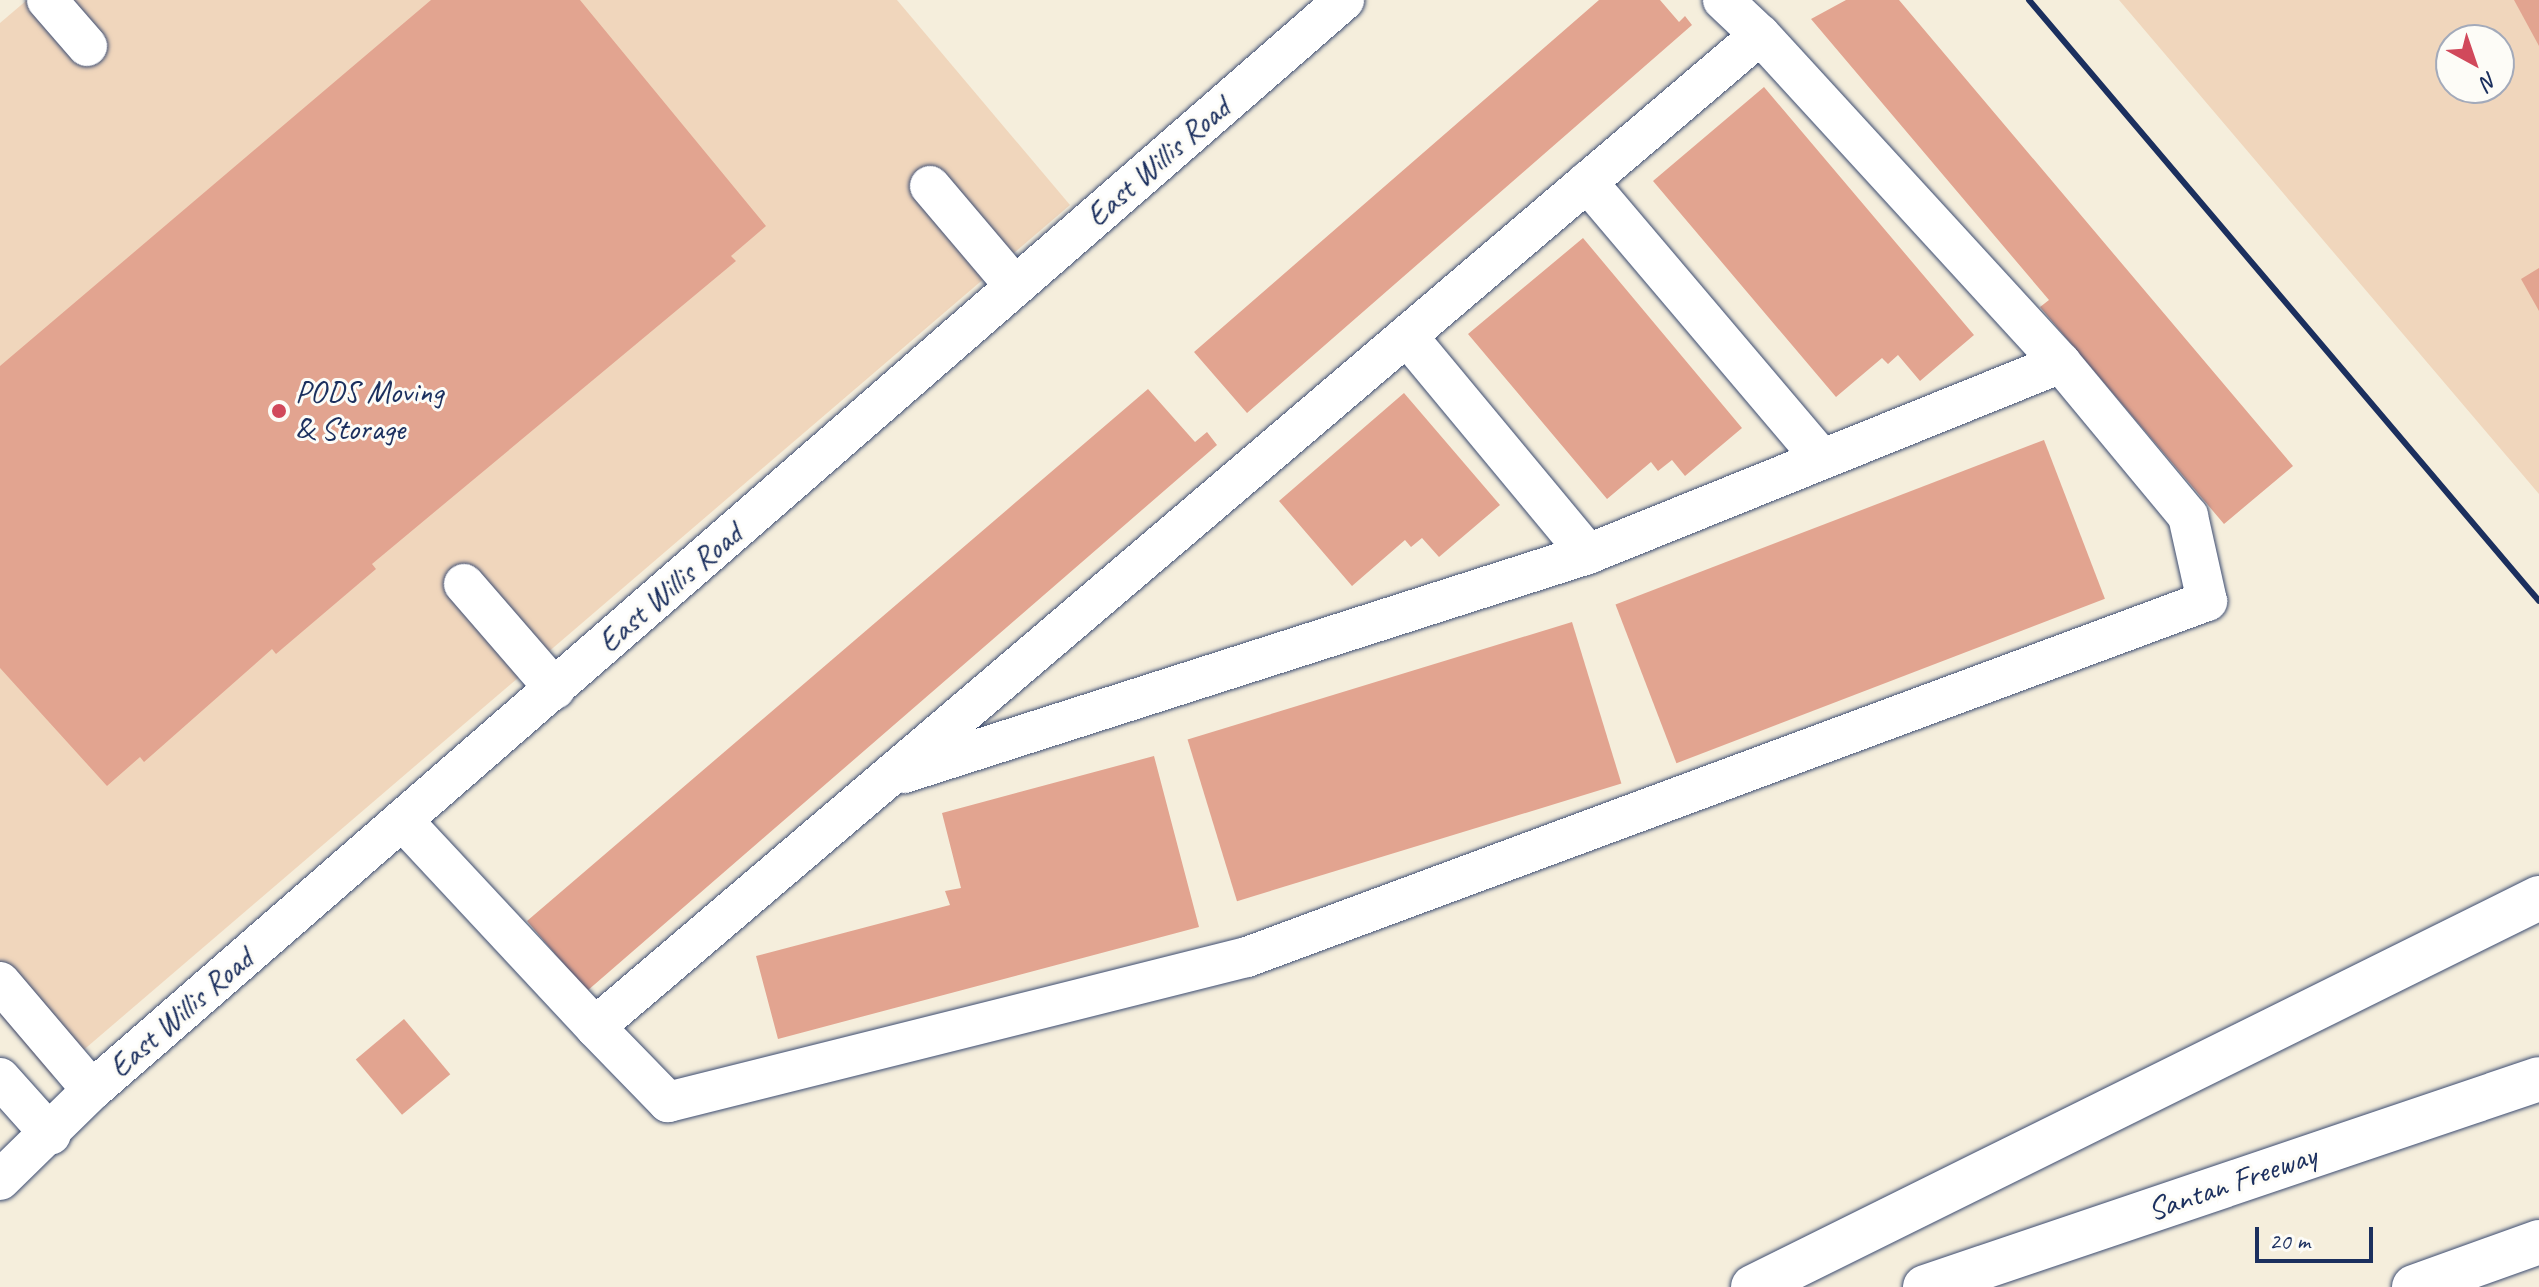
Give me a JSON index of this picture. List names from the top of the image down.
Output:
{
  "streets": {
    "highway": ["Santan Freeway"],
    "street": ["East Willis Road"]
  },
  "places": ["PODS Moving & Storage"],
  "scale_bar": "20 m",
  "north": "bottom right"
}
